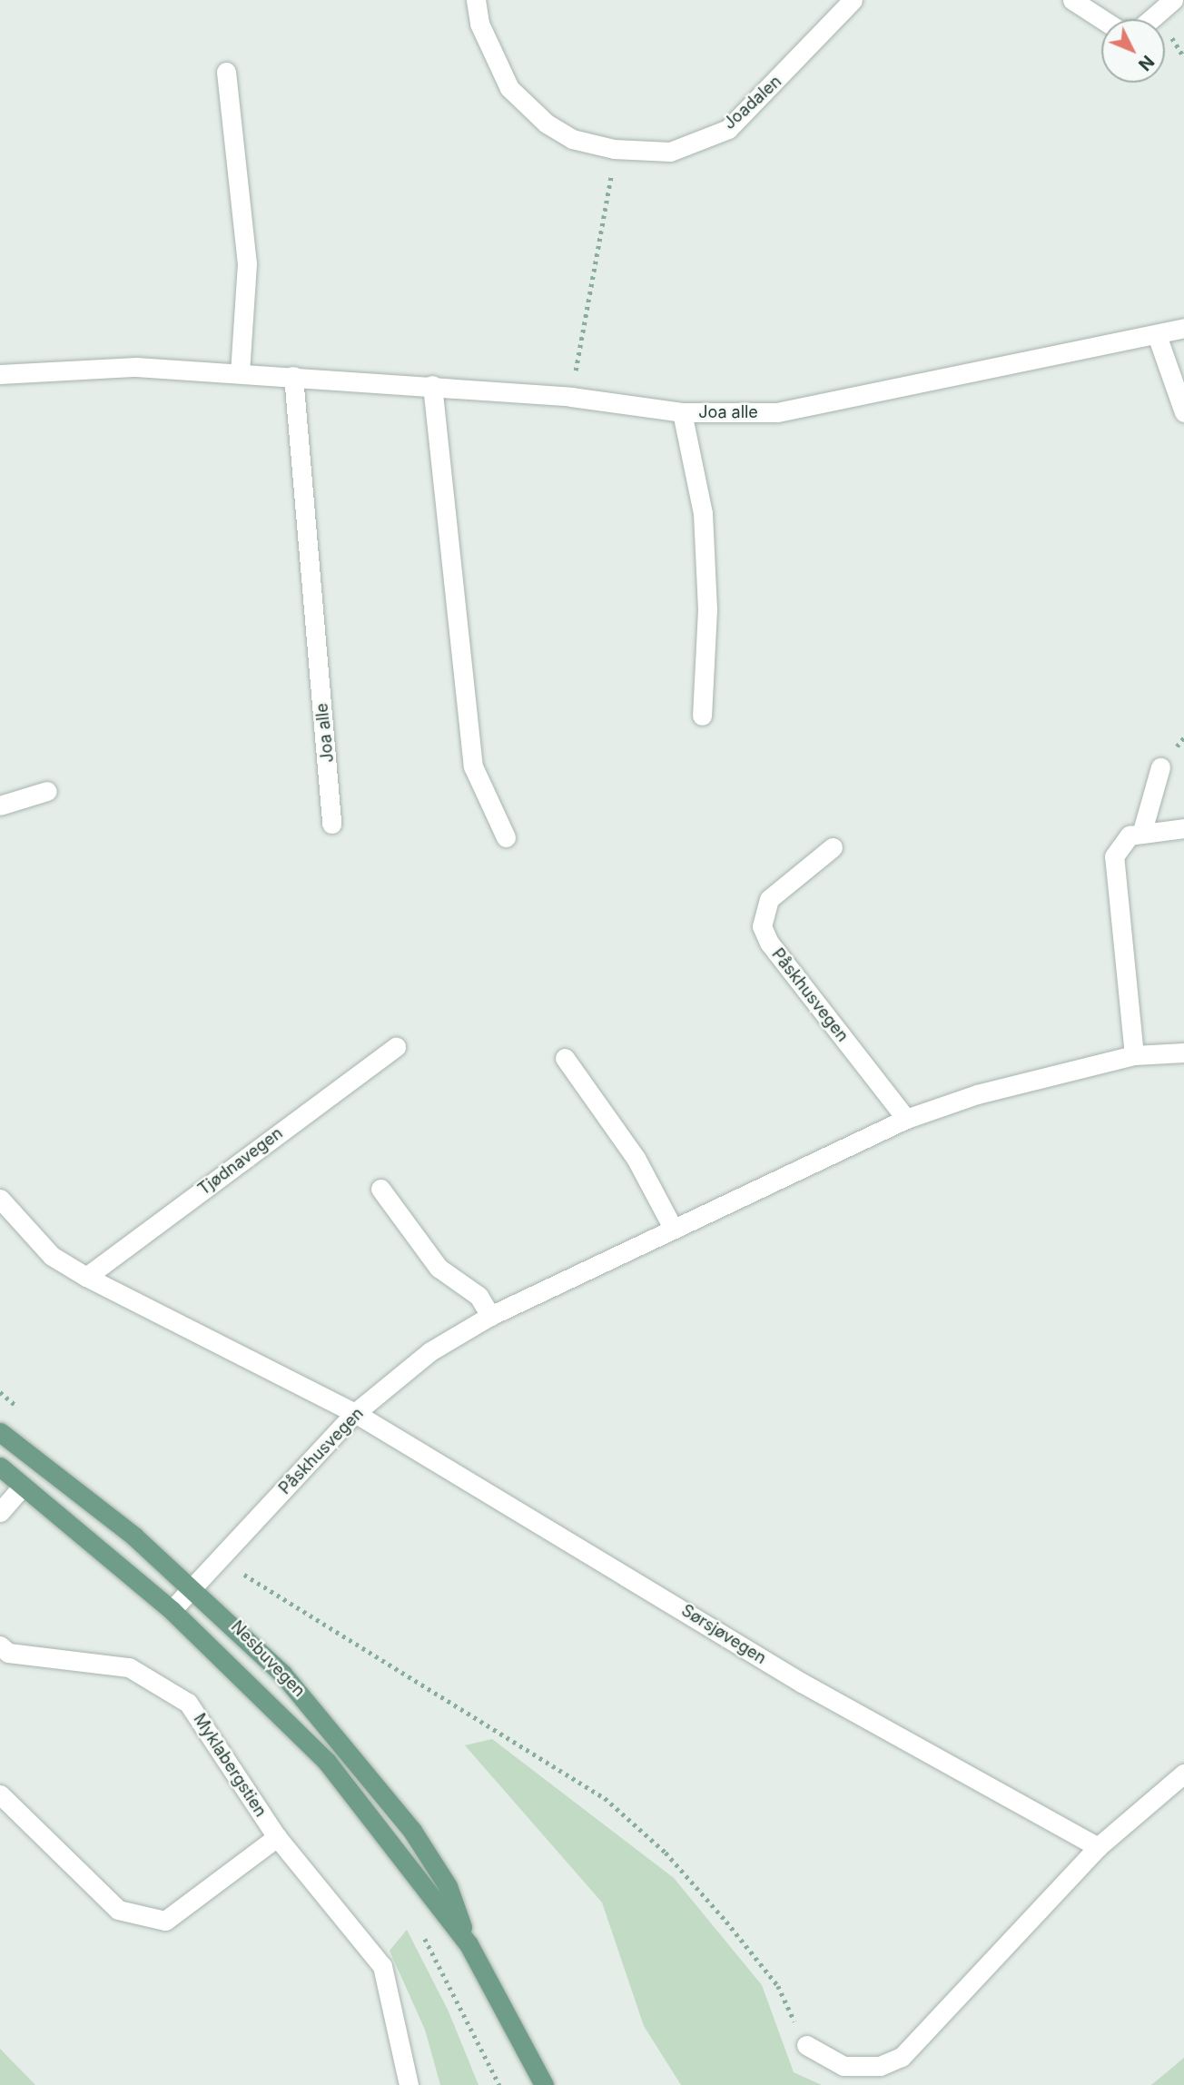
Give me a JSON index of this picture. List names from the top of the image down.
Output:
{
  "streets": {
    "main road": ["Nesbuvegen"],
    "street": [
      "Joadalen",
      "Joa alle",
      "Påskhusvegen",
      "Tjødnavegen",
      "Sørsjøvegen",
      "Myklabergstien"
    ]
  },
  "crossings": [
    ["Påskhusvegen", "Sørsjøvegen"],
    ["Påskhusvegen", "Nesbuvegen"]
  ],
  "north": "bottom right"
}
